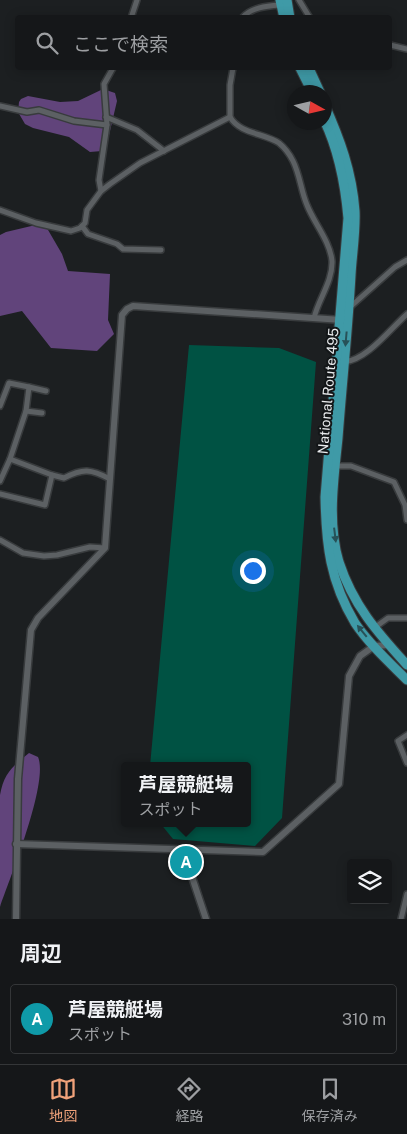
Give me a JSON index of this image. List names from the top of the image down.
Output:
{
  "streets": {
    "highway": ["National Route 495"]
  },
  "north": "right",
  "page": {
    "search": "ここで検索",
    "popup": ["芦屋競艇場", "スポット"],
    "pins": "A",
    "heading": "周辺",
    "list": [
      {
        "mark": "A",
        "name": "芦屋競艇場",
        "note": "スポット",
        "value": "310 m"
      }
    ],
    "nav": ["地図", "経路", "保存済み"]
  }
}
